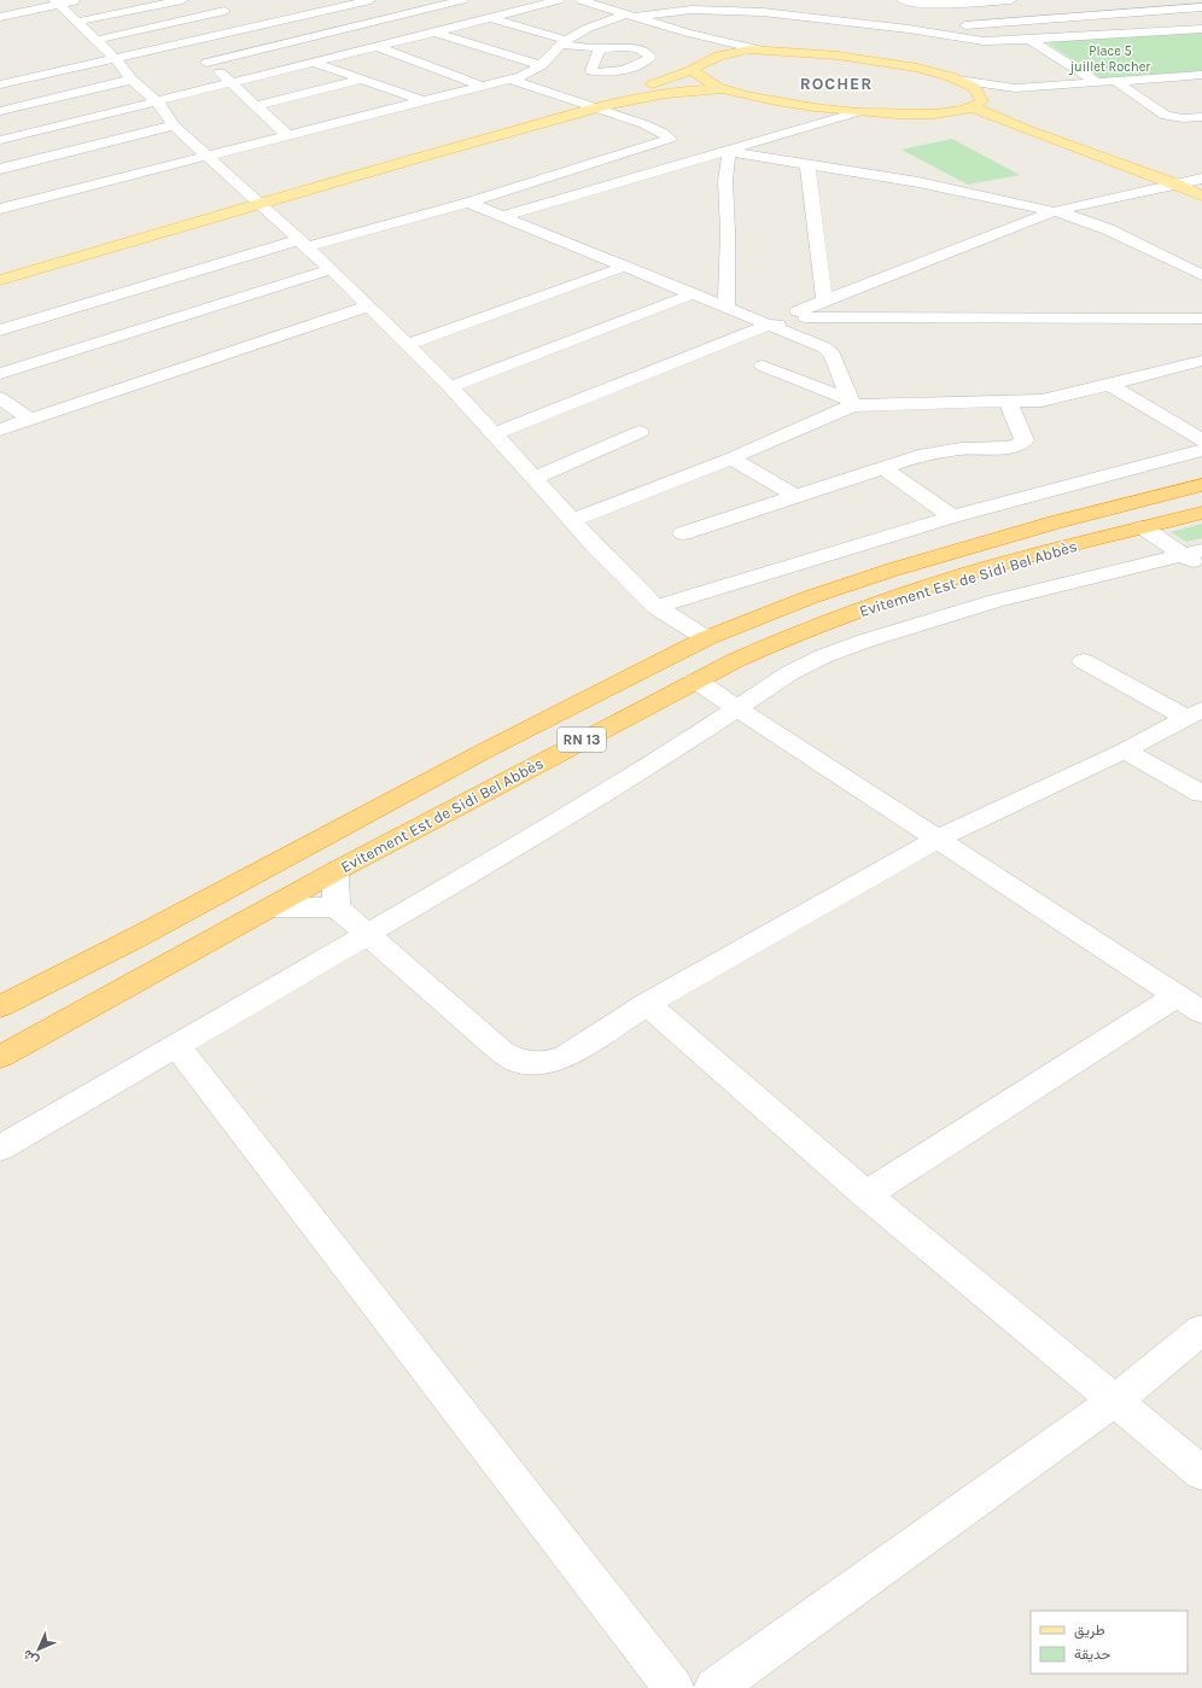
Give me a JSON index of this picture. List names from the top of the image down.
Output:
{
  "streets": {
    "highway": ["Evitement Est de Sidi Bel Abbès", "RN 13"]
  },
  "districts": ["ROCHER"],
  "parks": ["Place 5 juillet Rocher"],
  "legend": ["طريق", "حديقة"],
  "north": "bottom left"
}
